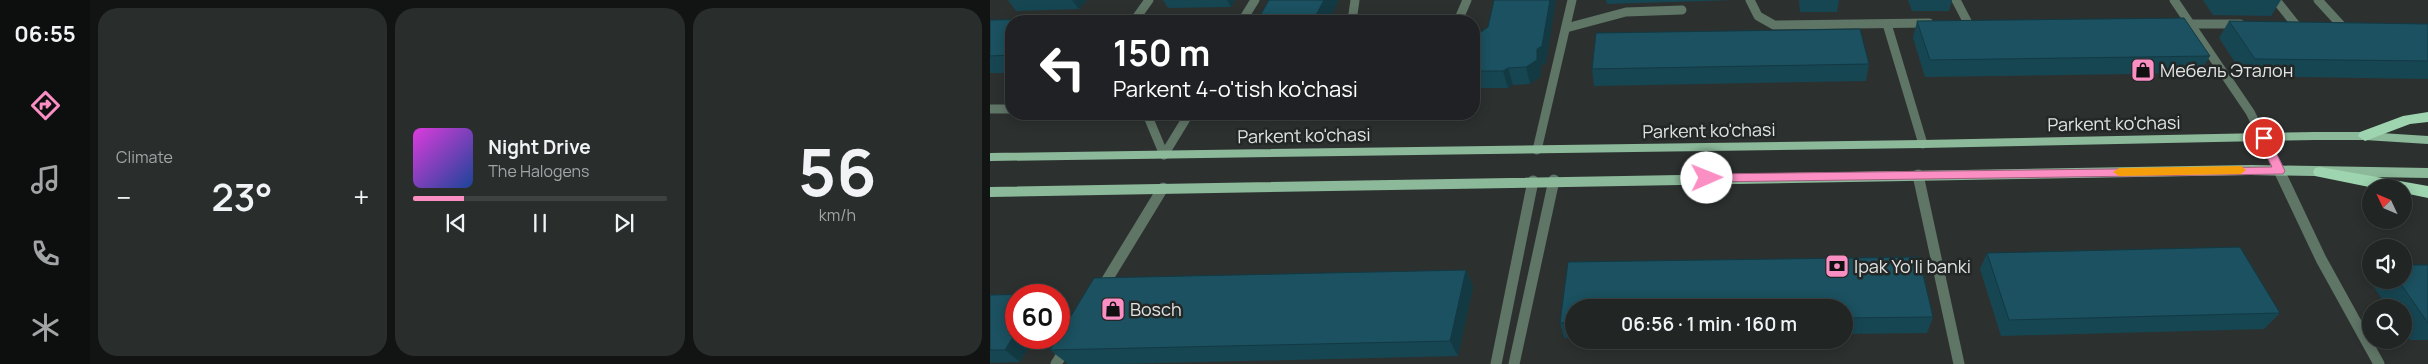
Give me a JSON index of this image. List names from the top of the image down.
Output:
{
  "streets": {
    "main road": ["Parkent ko'chasi"]
  },
  "places": {
    "shop": ["Мебель Эталон", "Bosch"],
    "bank": ["Ipak Yo'li banki"]
  },
  "north": "top left",
  "page": {
    "tabs": "06:55",
    "tile": [
      "Climate",
      ["56", "km/h"]
    ],
    "turn": ["150 m", "Parkent 4-o'tish ko'chasi"],
    "song": ["Night Drive", "The Halogens"],
    "heat": ["−", "23°", "+"],
    "limit": "60",
    "trip": "06:56 · 1 min · 160 m"
  }
}
